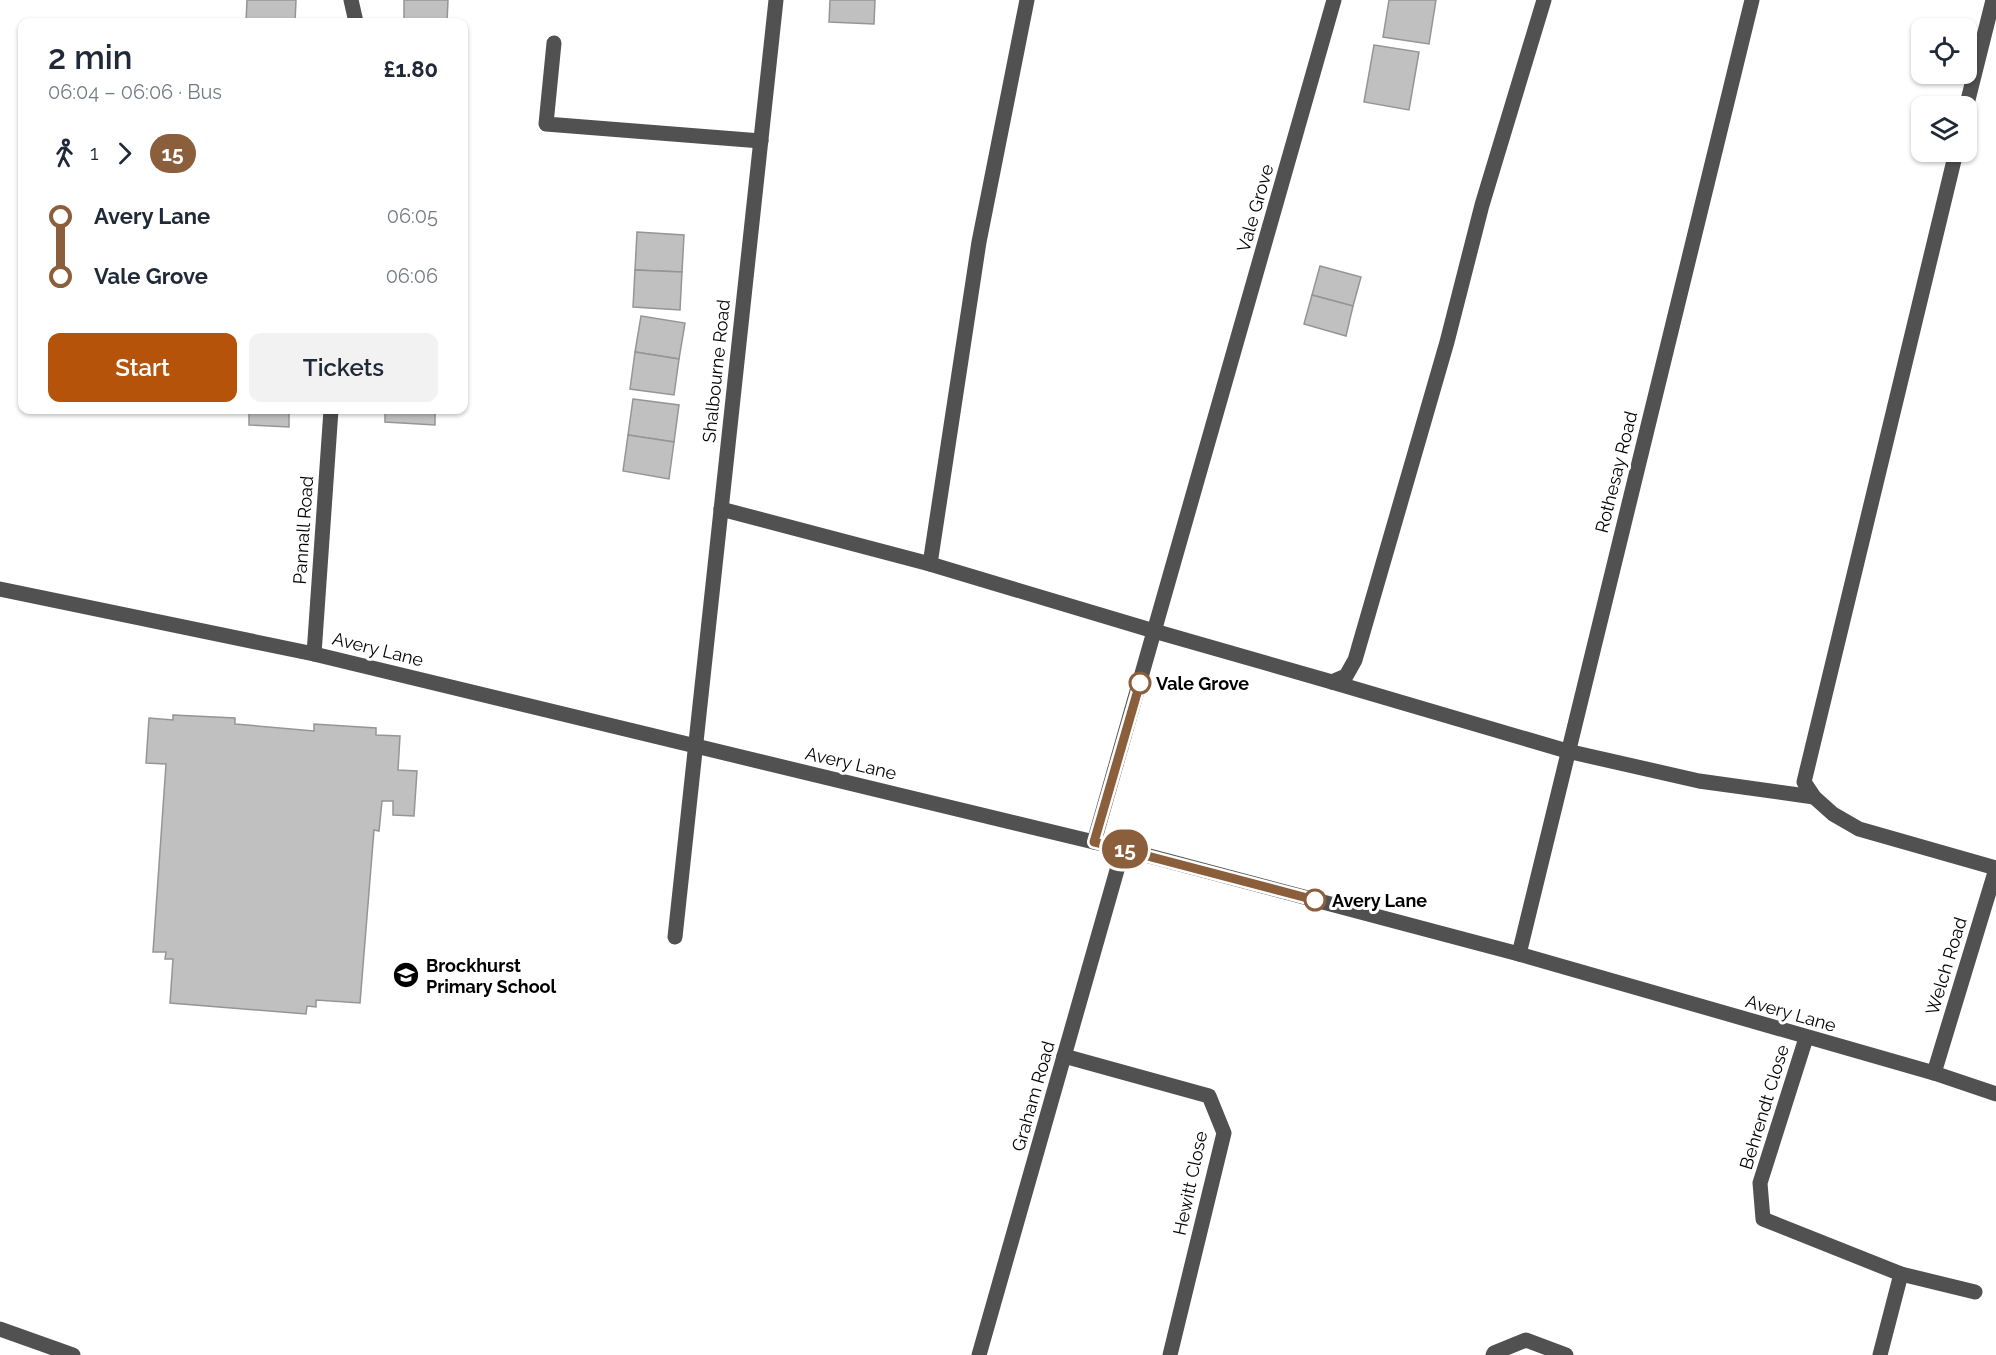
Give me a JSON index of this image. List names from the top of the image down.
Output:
{
  "streets": {
    "street": [
      "Vale Grove",
      "Shalbourne Road",
      "Rothesay Road",
      "Pannall Road",
      "Avery Lane",
      "Welch Road",
      "Graham Road",
      "Behrendt Close",
      "Hewitt Close"
    ]
  },
  "crossings": [
    ["Vale Grove", "Avery Lane"],
    ["Shalbourne Road", "Avery Lane"],
    ["Rothesay Road", "Avery Lane"],
    ["Pannall Road", "Avery Lane"],
    ["Avery Lane", "Welch Road"],
    ["Avery Lane", "Graham Road"],
    ["Avery Lane", "Behrendt Close"],
    ["Graham Road", "Hewitt Close"]
  ],
  "places": {
    "other": ["Vale Grove", "Avery Lane"],
    "school or university": ["Brockhurst Primary School"]
  },
  "lines": ["bus line 15"],
  "page": {
    "on_map": "15",
    "heading": ["2 min", "06:04 – 06:06 · Bus", "£1.80"],
    "legs": ["1", "15"],
    "list": [
      {
        "name": "Avery Lane",
        "value": "06:05"
      },
      {
        "name": "Vale Grove",
        "value": "06:06"
      }
    ],
    "buttons": ["Start", "Tickets"]
  }
}
